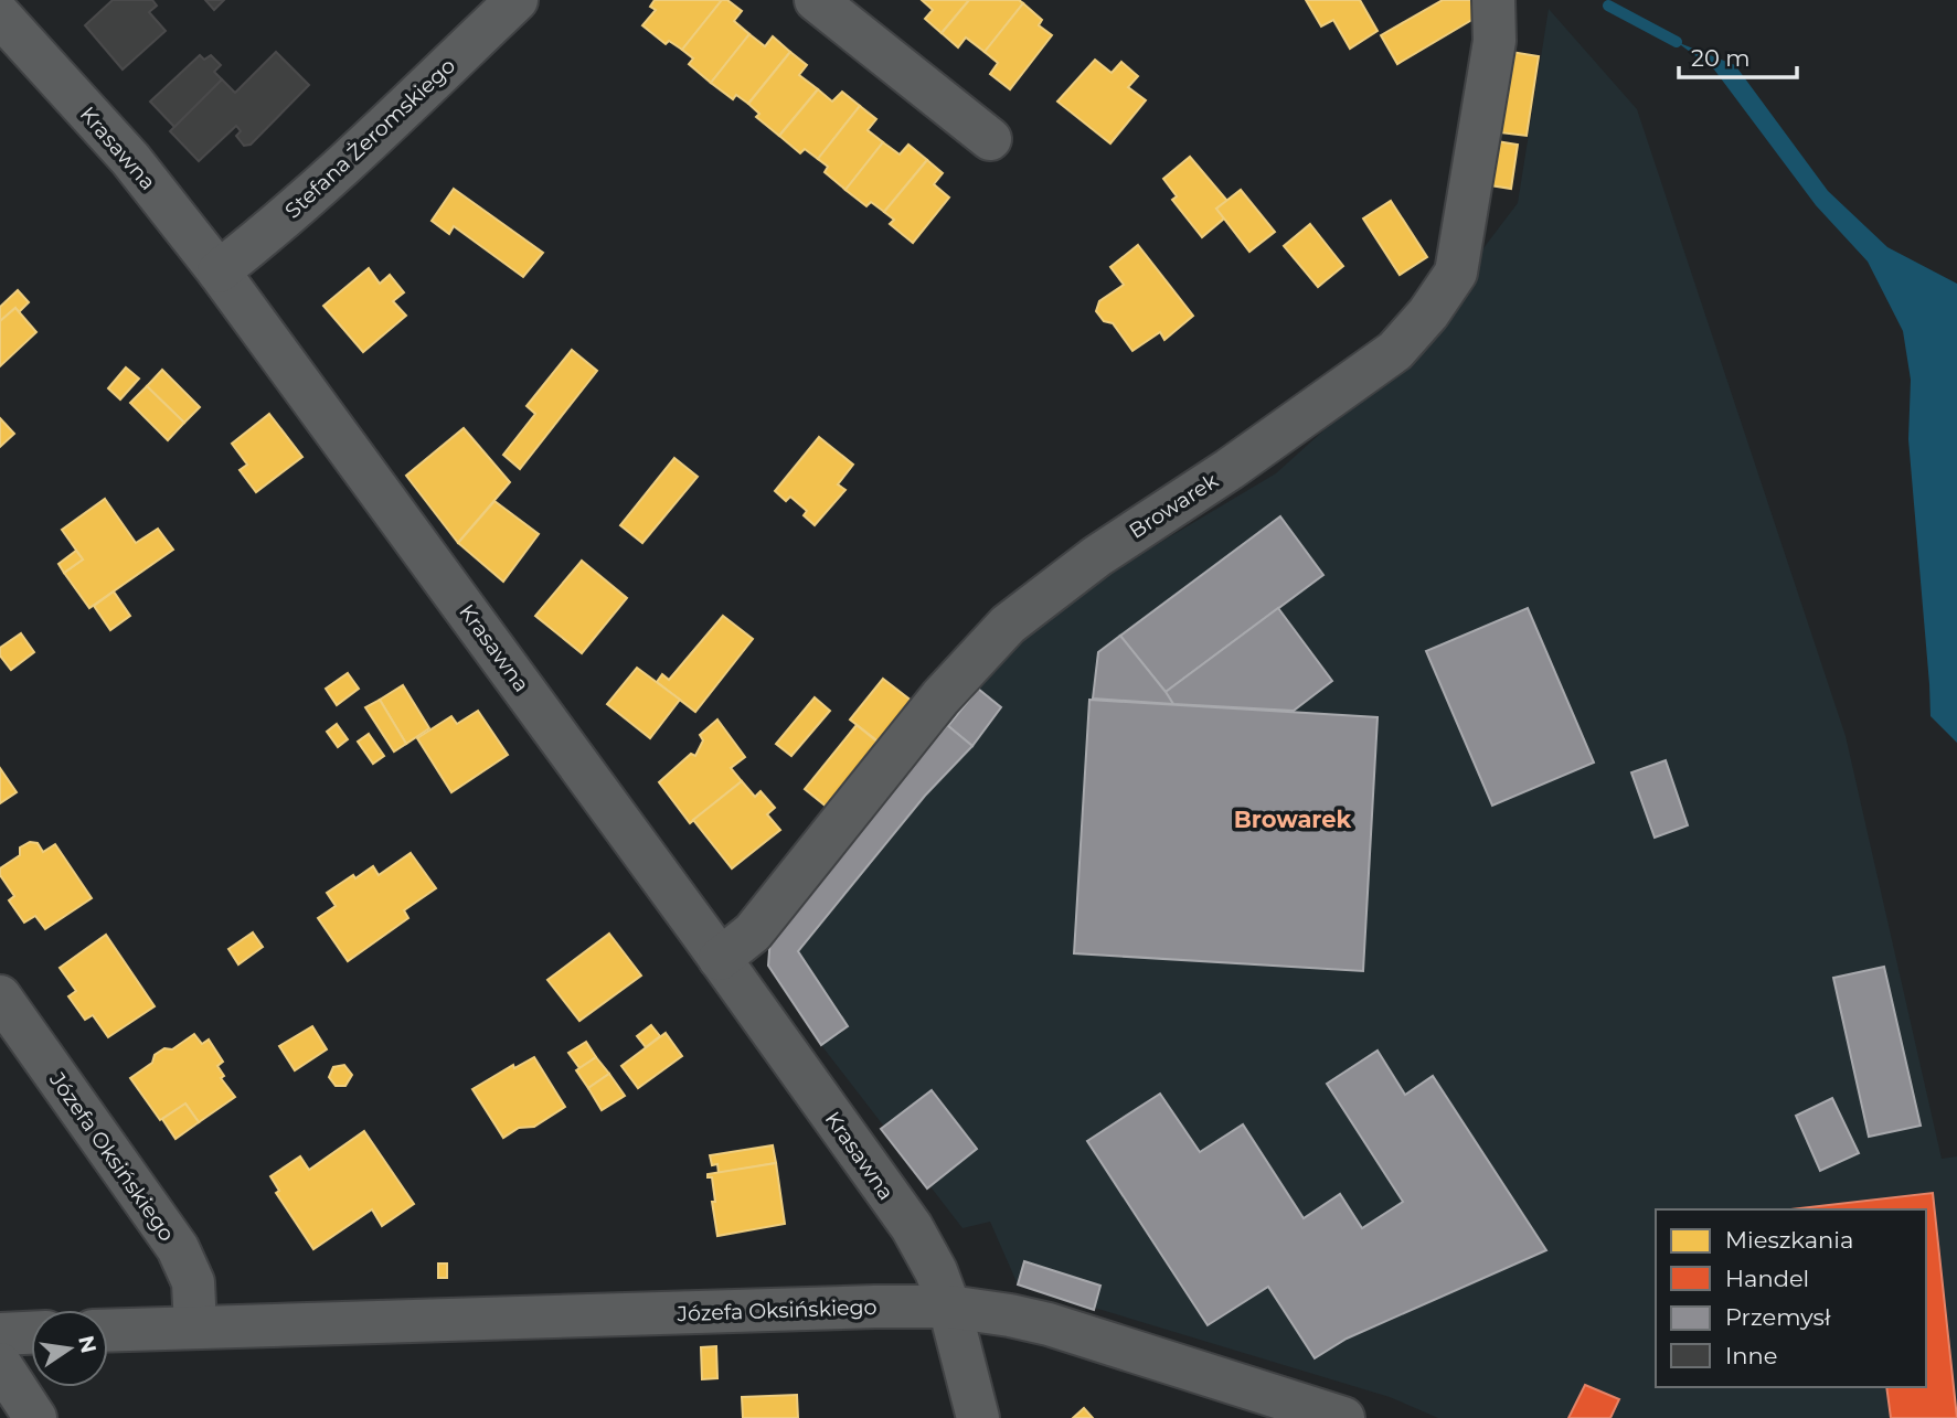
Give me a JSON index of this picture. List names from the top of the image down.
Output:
{
  "streets": {
    "street": [
      "Stefana Żeromskiego",
      "Krasawna",
      "Browarek",
      "Józefa Oksińskiego"
    ]
  },
  "crossings": [
    ["Stefana Żeromskiego", "Krasawna"],
    ["Krasawna", "Browarek"],
    ["Krasawna", "Józefa Oksińskiego"]
  ],
  "districts": ["Browarek"],
  "legend": [
    "Mieszkania",
    "Handel",
    "Przemysł",
    "Inne"
  ],
  "scale_bar": "20 m",
  "north": "right"
}
